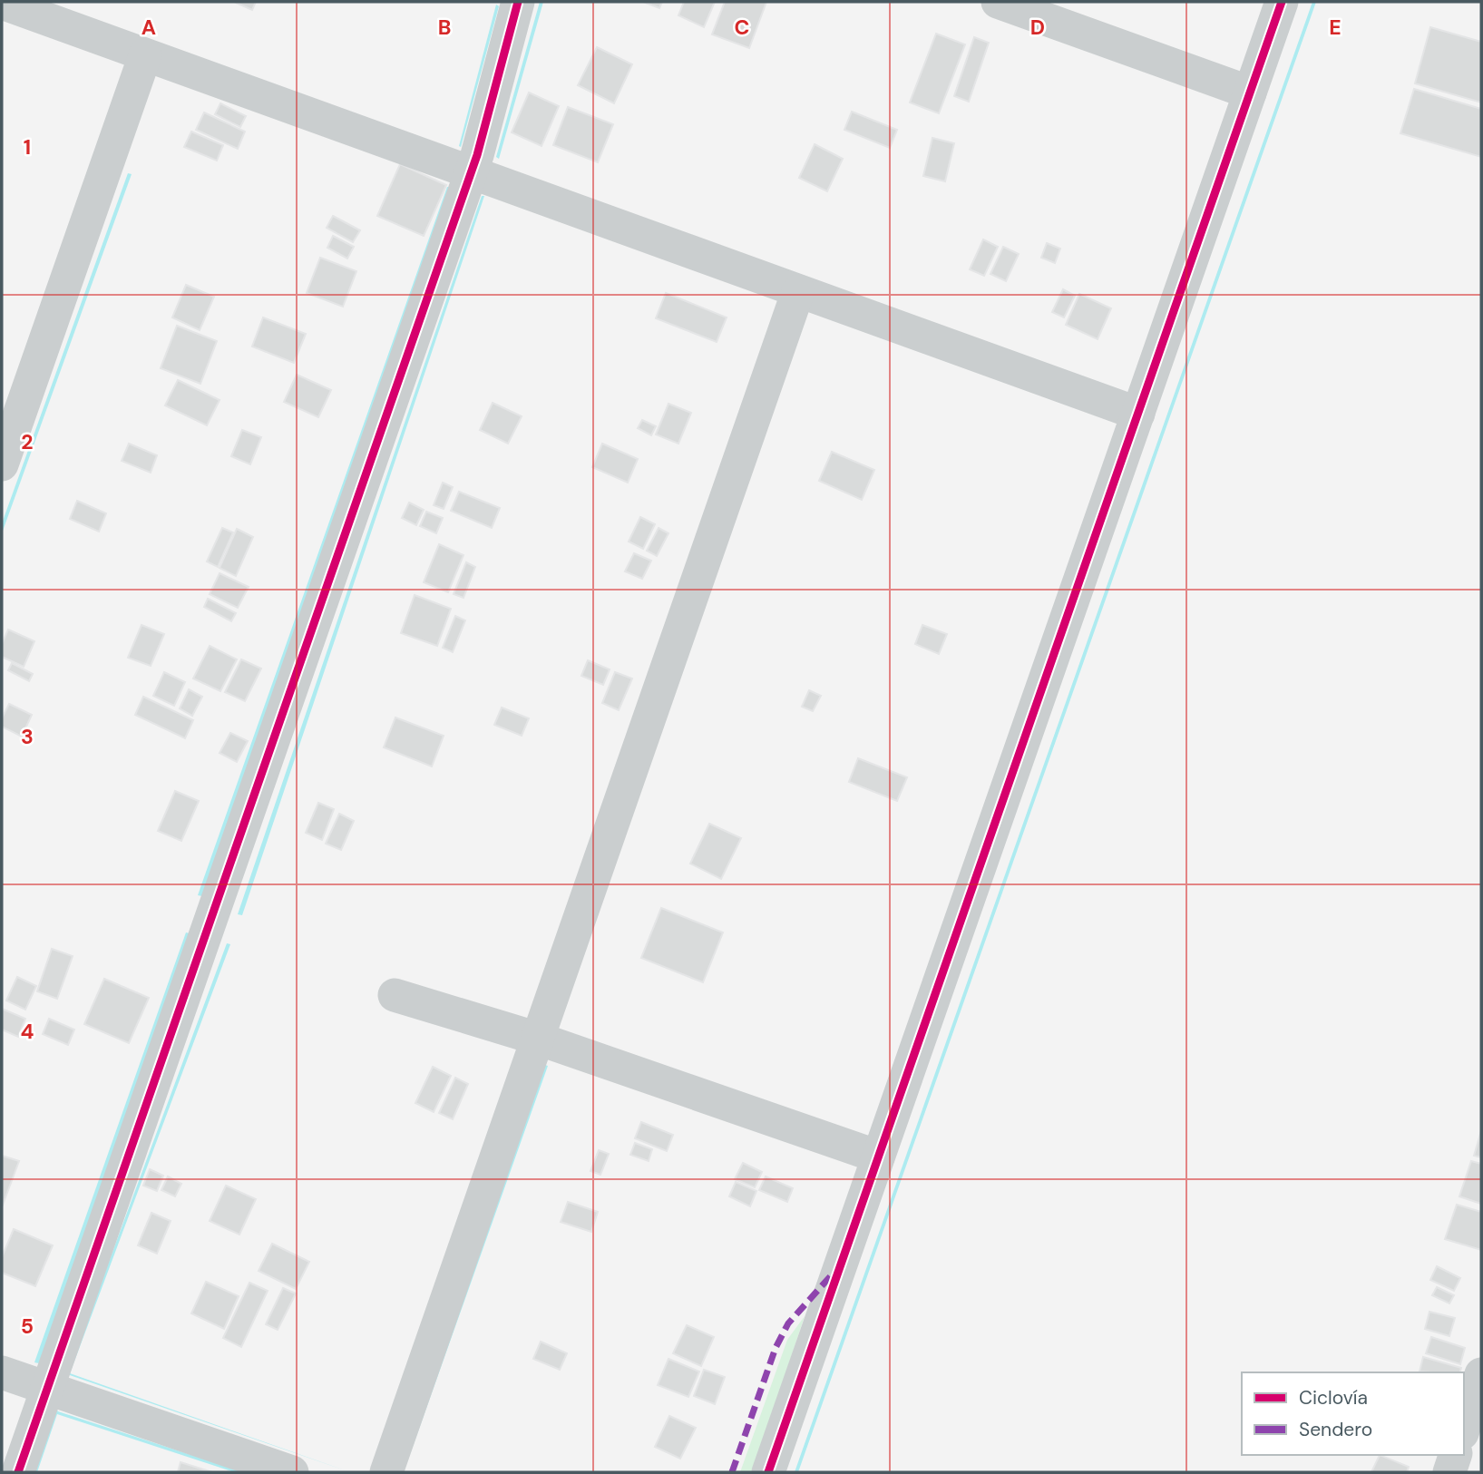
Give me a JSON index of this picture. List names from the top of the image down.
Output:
{
  "legend": ["Ciclovía", "Sendero"],
  "grid": {
    "columns": [
      "A",
      "B",
      "C",
      "D",
      "E"
    ],
    "rows": [
      "1",
      "2",
      "3",
      "4",
      "5"
    ]
  }
}
